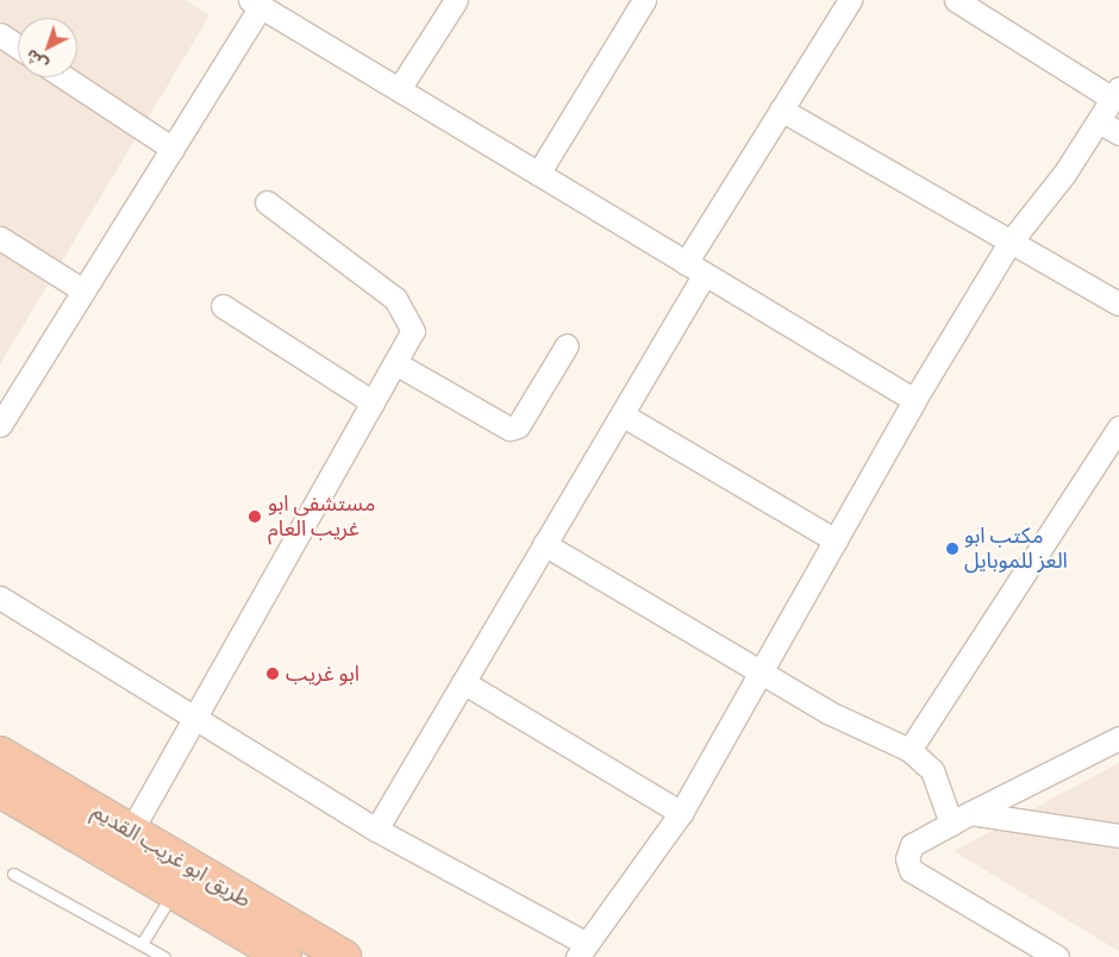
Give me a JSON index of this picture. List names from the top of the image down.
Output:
{
  "streets": {
    "highway": ["طريق ابو غريب القديم"]
  },
  "places": ["مستشفى ابو غريب العام", "مكتب ابو العز للموبايل", "ابو غريب"],
  "north": "bottom left"
}
